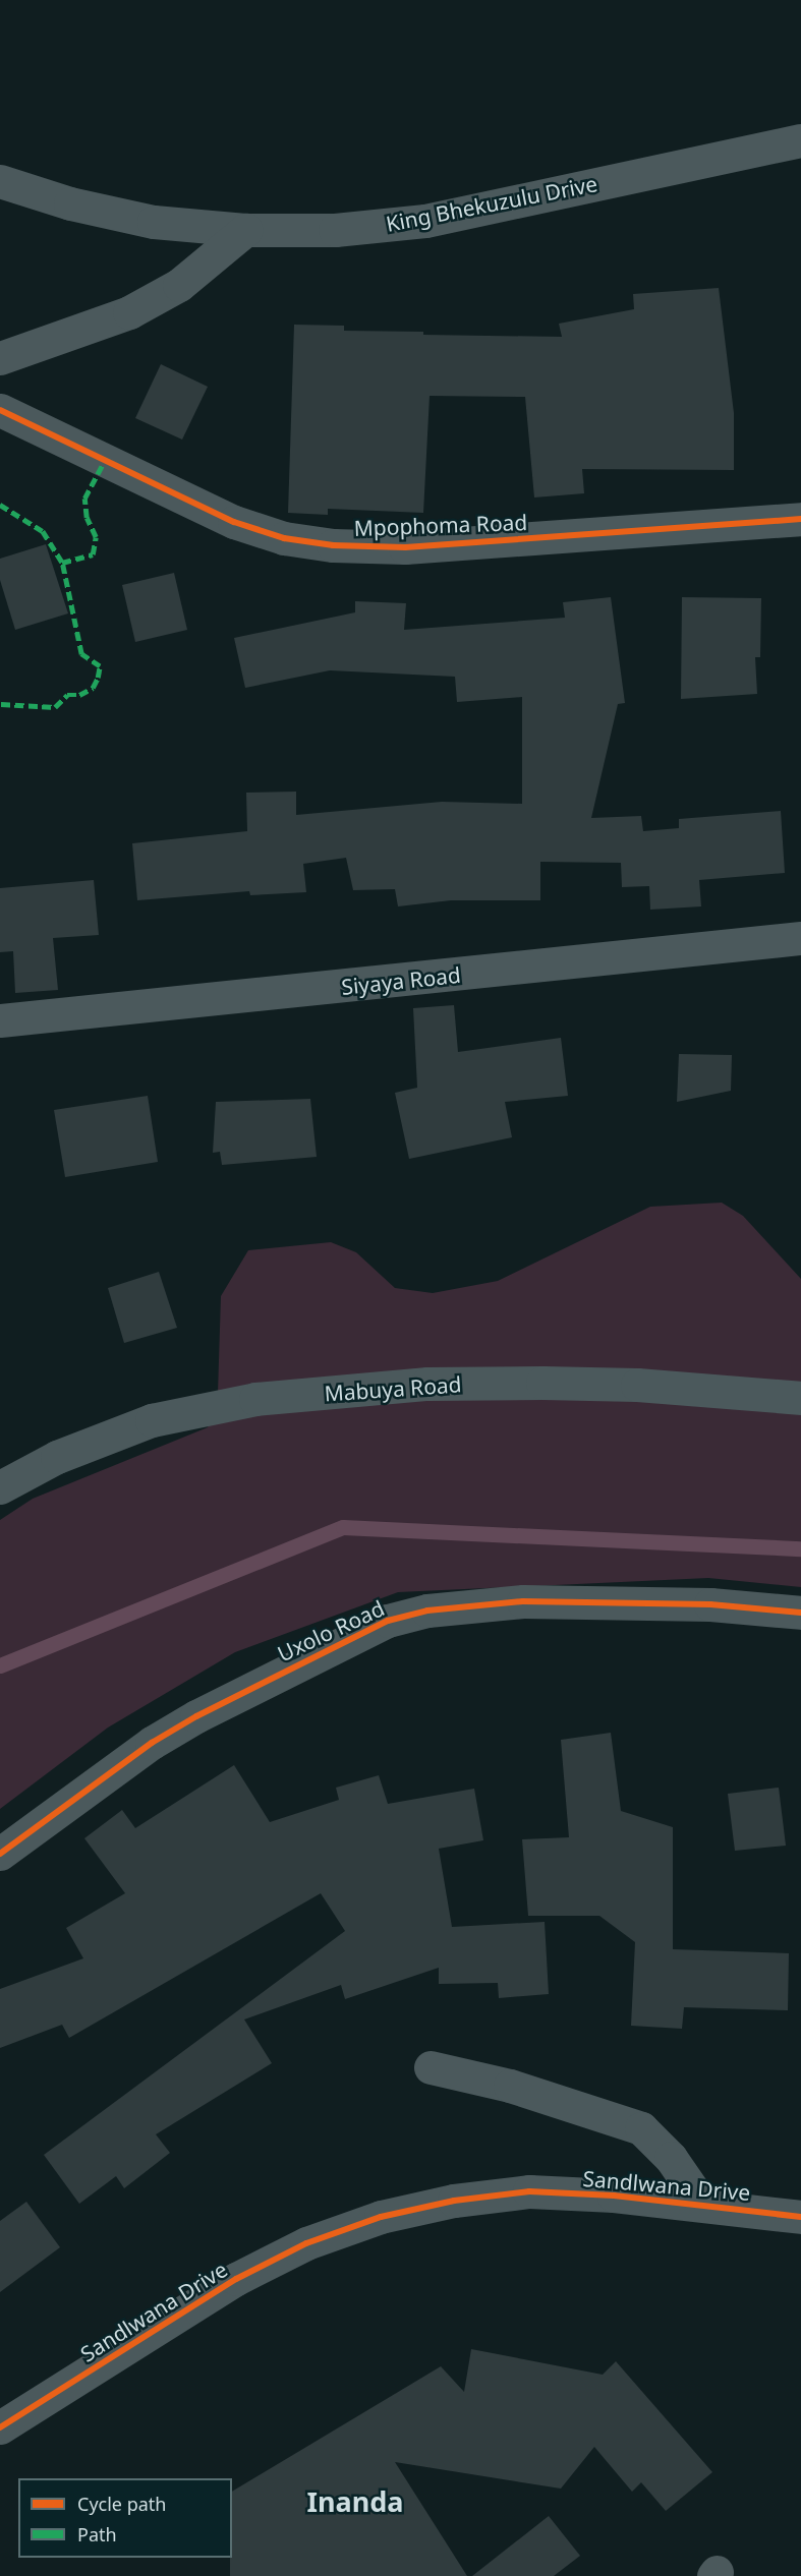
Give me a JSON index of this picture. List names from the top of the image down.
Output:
{
  "streets": {
    "street": [
      "King Bhekuzulu Drive",
      "Mpophoma Road",
      "Siyaya Road",
      "Mabuya Road",
      "Uxolo Road",
      "Sandlwana Drive"
    ]
  },
  "districts": ["Inanda"],
  "legend": ["Cycle path", "Path"]
}
